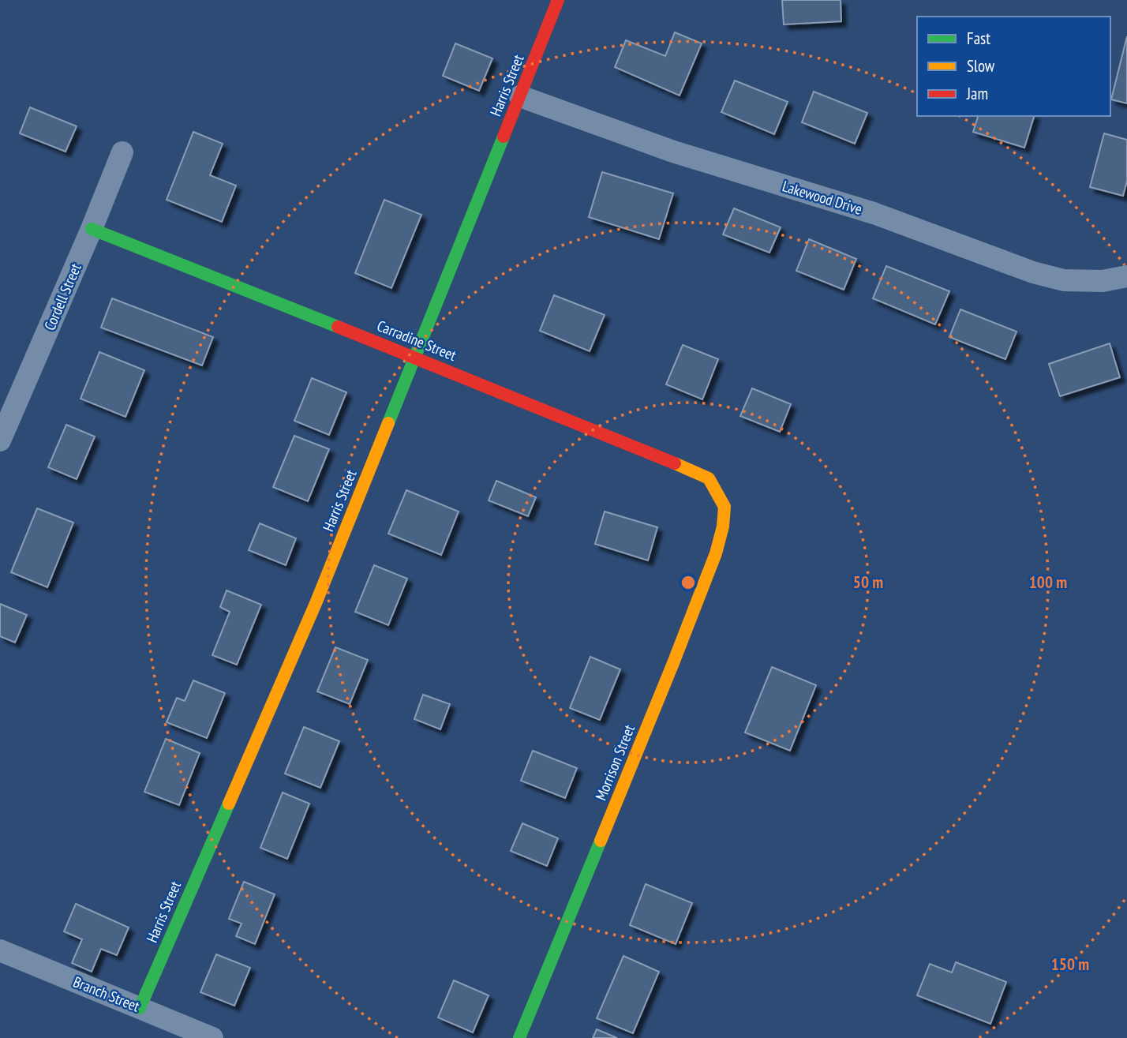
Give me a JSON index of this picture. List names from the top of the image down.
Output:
{
  "streets": {
    "street": [
      "Harris Street",
      "Lakewood Drive",
      "Cordell Street",
      "Carradine Street",
      "Morrison Street",
      "Branch Street"
    ]
  },
  "crossings": [
    ["Harris Street", "Lakewood Drive"],
    ["Harris Street", "Carradine Street"],
    ["Harris Street", "Branch Street"],
    ["Cordell Street", "Carradine Street"],
    ["Carradine Street", "Morrison Street"]
  ],
  "legend": ["Fast", "Slow", "Jam"],
  "rings": ["50 m", "100 m", "150 m"]
}
